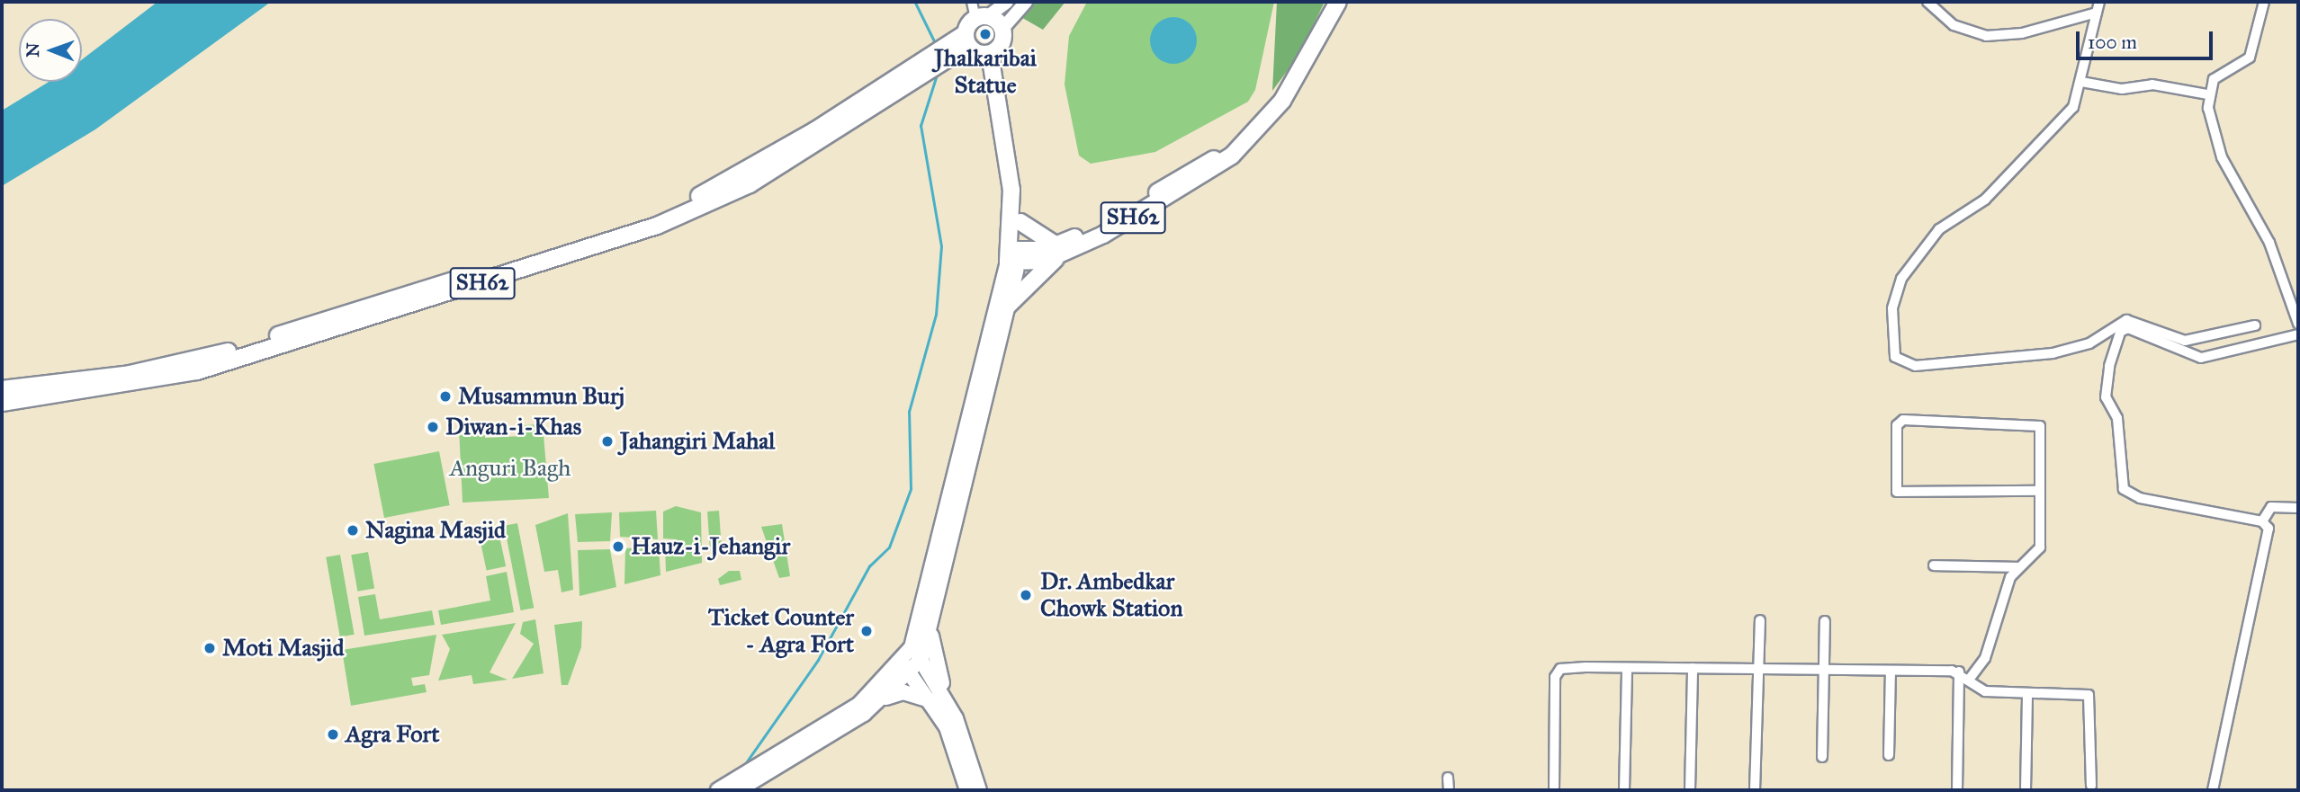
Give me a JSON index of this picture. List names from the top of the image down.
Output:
{
  "streets": {
    "main road": ["SH62"]
  },
  "parks": ["Anguri Bagh"],
  "places": [
    "Jhalkaribai Statue",
    "Musammun Burj",
    "Diwan-i-Khas",
    "Jahangiri Mahal",
    "Nagina Masjid",
    "Hauz-i-Jehangir",
    "Dr. Ambedkar Chowk Station",
    "Ticket Counter - Agra Fort",
    "Moti Masjid",
    "Agra Fort"
  ],
  "scale_bar": "100 m",
  "north": "left"
}
